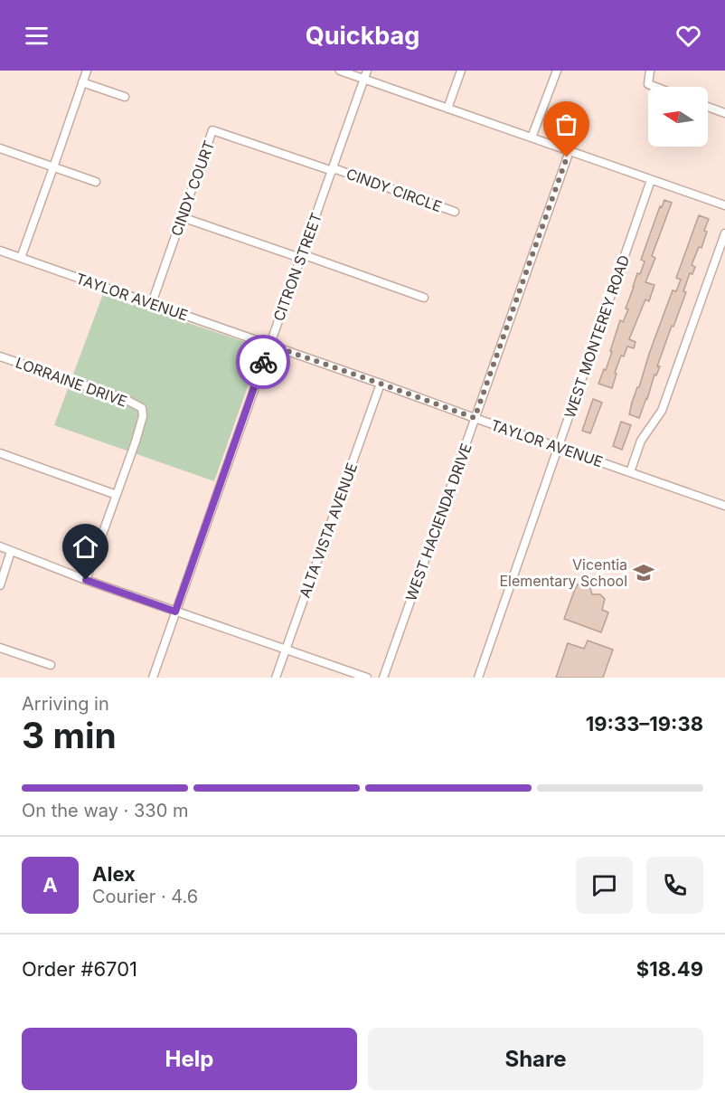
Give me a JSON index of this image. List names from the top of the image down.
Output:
{
  "streets": {
    "street": [
      "CINDY COURT",
      "CINDY CIRCLE",
      "CITRON STREET",
      "TAYLOR AVENUE",
      "WEST MONTEREY ROAD",
      "LORRAINE DRIVE",
      "WEST HACIENDA DRIVE",
      "ALTA VISTA AVENUE"
    ]
  },
  "crossings": [
    ["CINDY COURT", "CINDY CIRCLE"],
    ["CINDY COURT", "CITRON STREET"],
    ["CINDY COURT", "TAYLOR AVENUE"],
    ["CINDY CIRCLE", "CITRON STREET"],
    ["CITRON STREET", "TAYLOR AVENUE"],
    ["TAYLOR AVENUE", "WEST MONTEREY ROAD"],
    ["TAYLOR AVENUE", "WEST HACIENDA DRIVE"],
    ["TAYLOR AVENUE", "ALTA VISTA AVENUE"]
  ],
  "places": {
    "school or university": ["Vicentia Elementary School"]
  },
  "north": "left",
  "page": {
    "header": "Quickbag",
    "heading": ["3 min", "Arriving in", "19:33–19:38"],
    "panel": [
      "Alex",
      "Courier · 4.6",
      "Order #6701",
      "$18.49"
    ],
    "bar": "On the way · 330 m",
    "round": "A",
    "buttons": ["Help", "Share"]
  }
}
